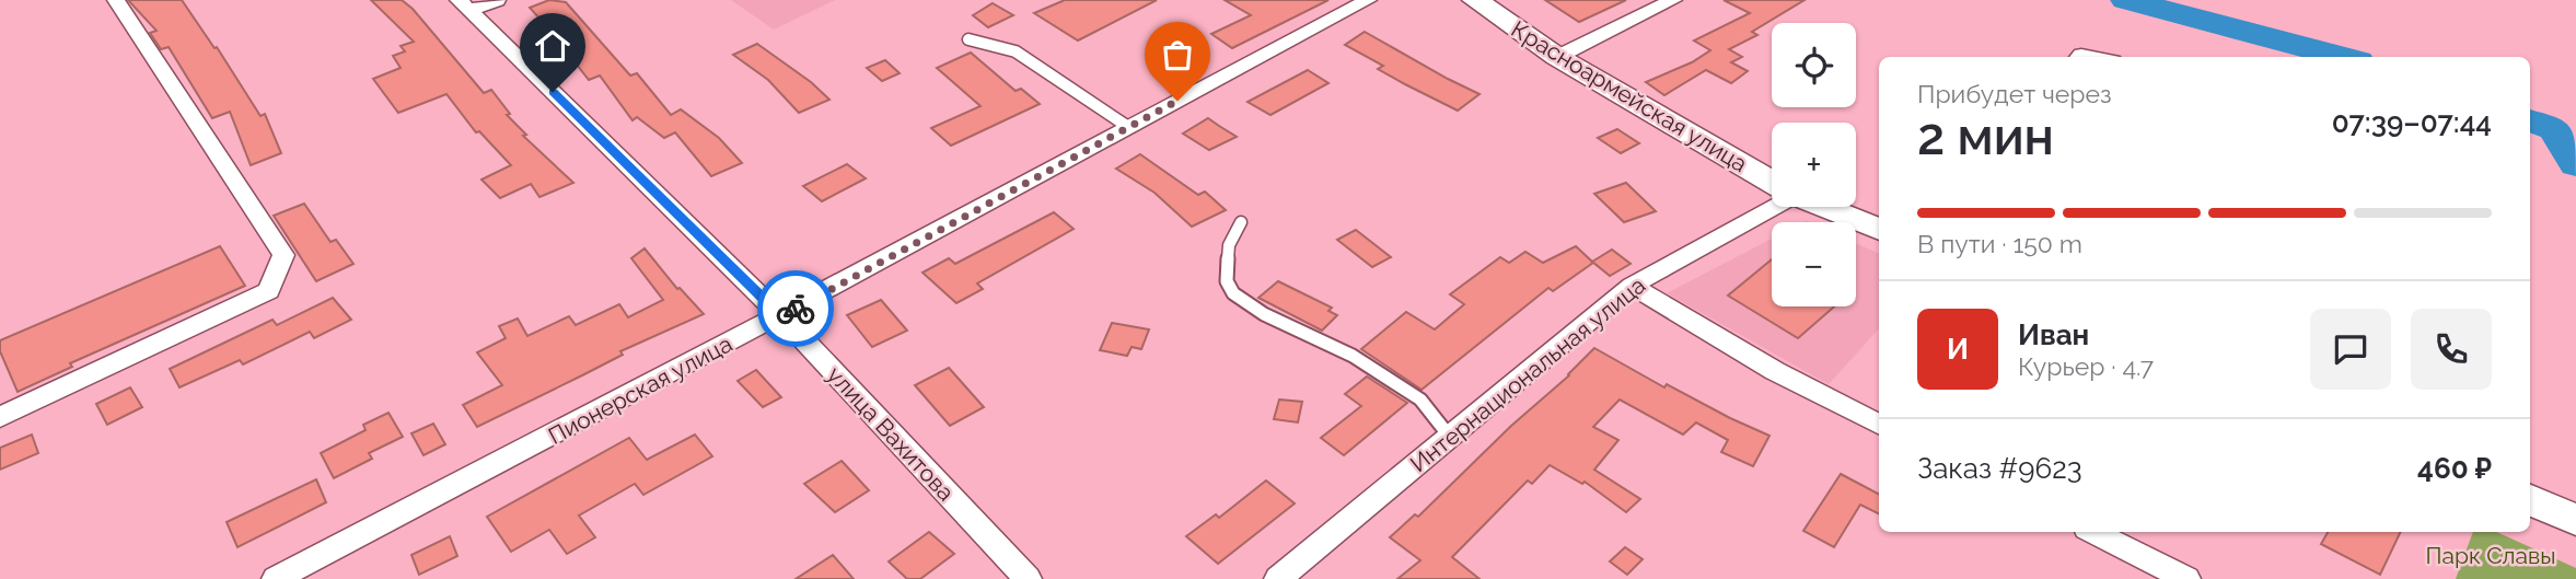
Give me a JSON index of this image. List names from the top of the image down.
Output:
{
  "streets": {
    "main road": ["Красноармейская улица"],
    "street": ["Интернациональная улица", "Пионерская улица", "улица Вахитова"]
  },
  "crossings": [
    ["Пионерская улица", "улица Вахитова"]
  ],
  "parks": ["Парк Славы"],
  "page": {
    "map_buttons": ["+", "−"],
    "heading": ["2 мин", "Прибудет через", "07:39–07:44"],
    "panel": [
      "Иван",
      "Курьер · 4.7",
      "Заказ #9623",
      "460 ₽"
    ],
    "bar": "В пути · 150 m",
    "round": "И"
  }
}
